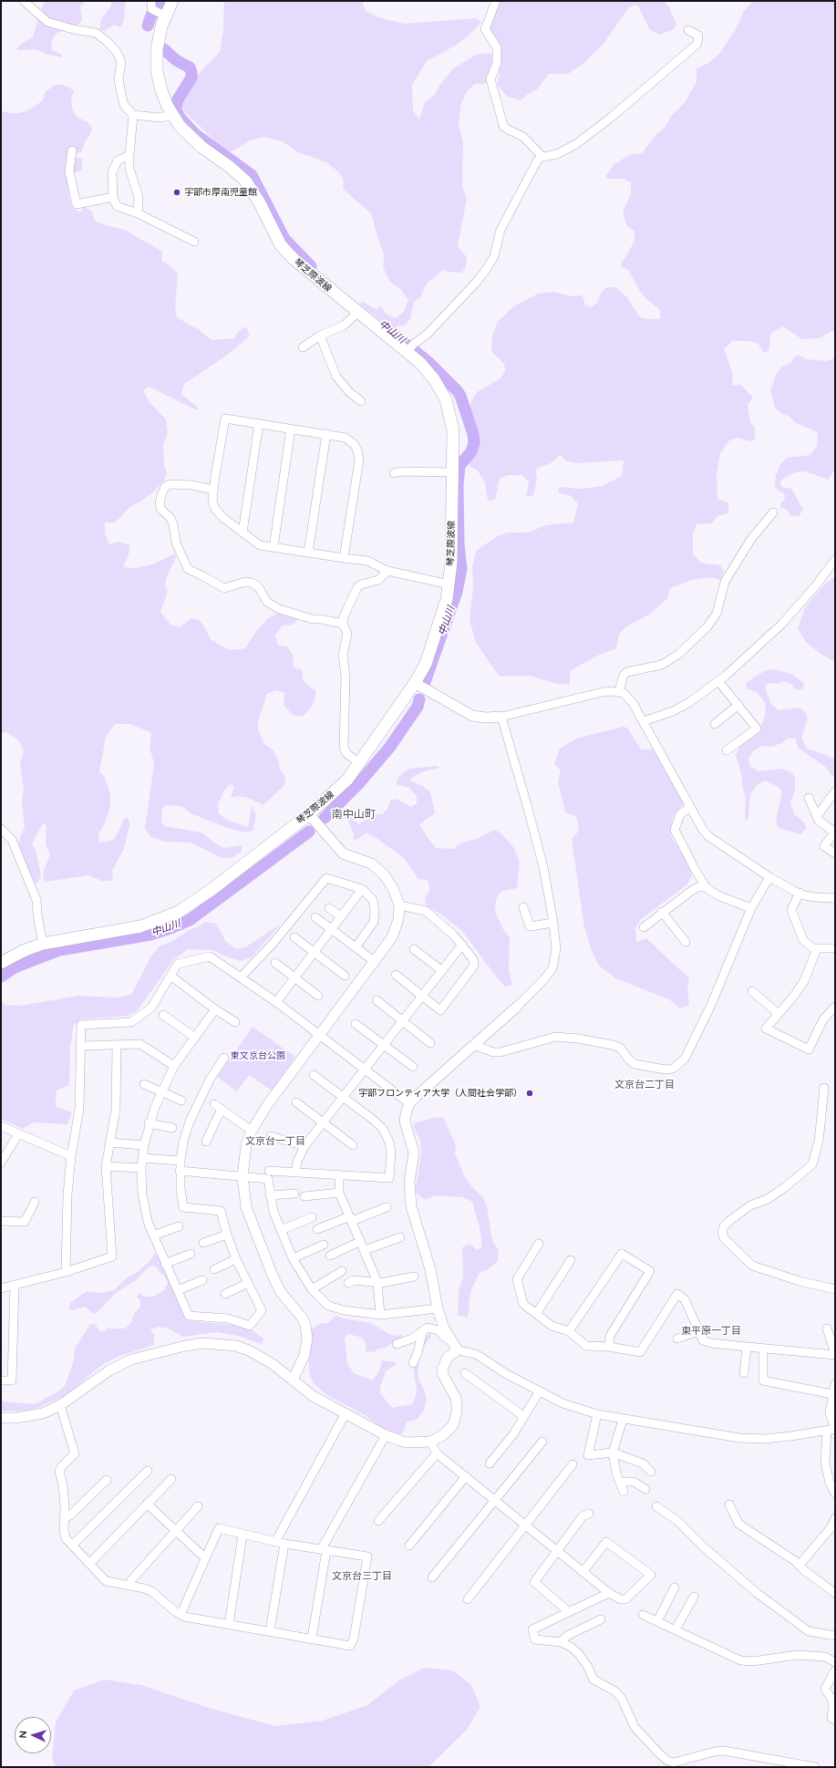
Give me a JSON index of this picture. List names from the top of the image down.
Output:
{
  "streets": {
    "main road": ["琴芝際波線"]
  },
  "districts": [
    "南中山町",
    "文京台二丁目",
    "文京台一丁目",
    "東平原一丁目",
    "文京台三丁目"
  ],
  "water": ["中山川"],
  "parks": ["東文京台公園"],
  "places": ["宇部市厚南児童館", "宇部フロンティア大学（人間社会学部）"],
  "north": "left"
}
